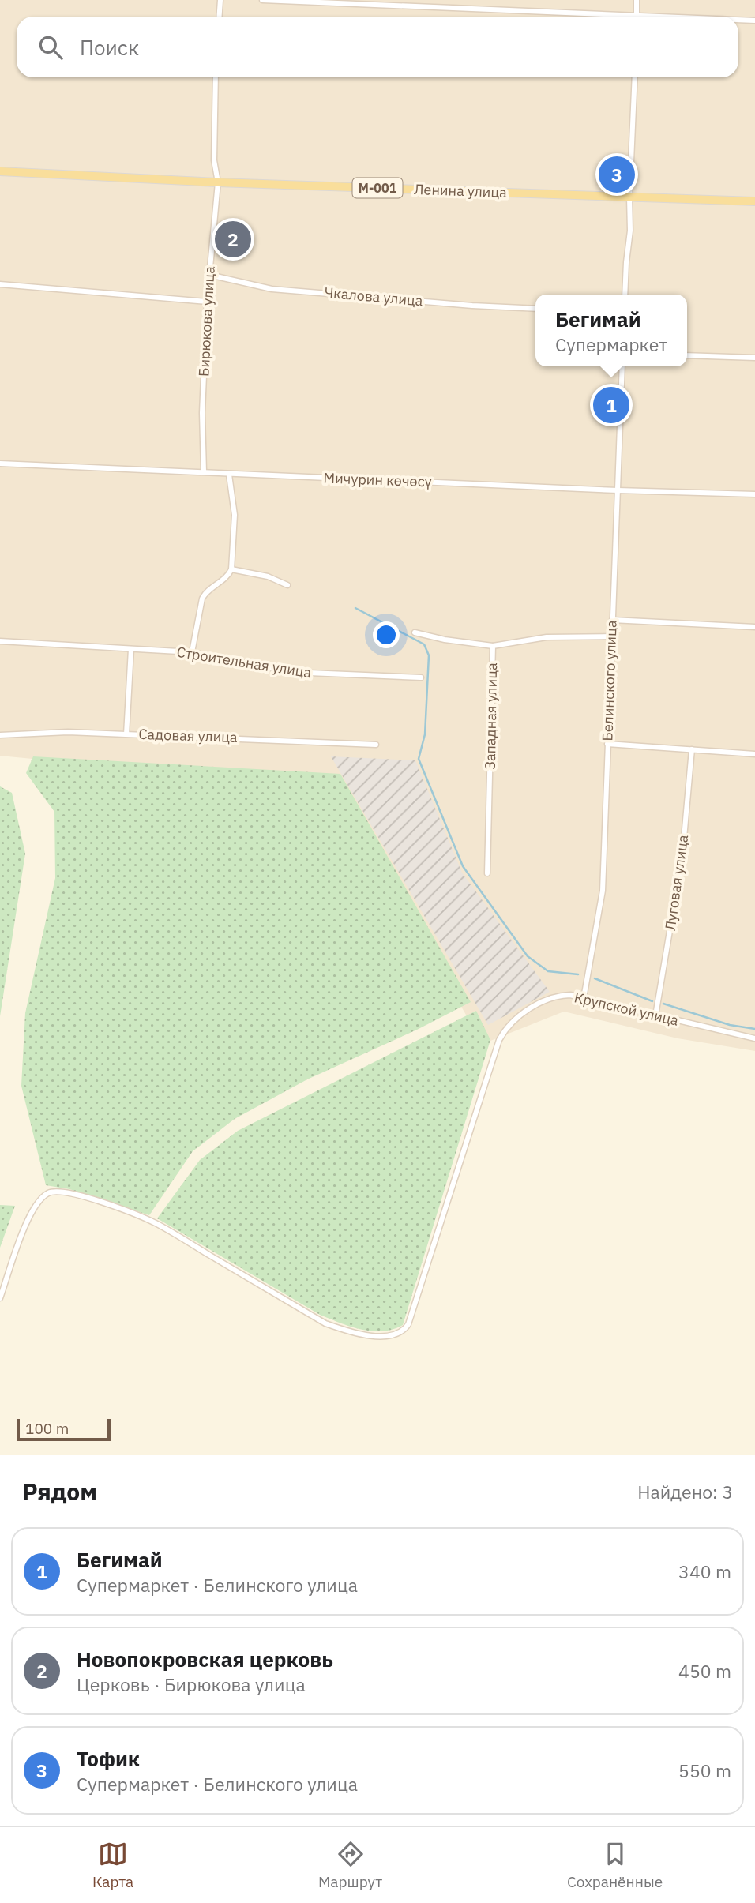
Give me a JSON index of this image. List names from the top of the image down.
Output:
{
  "streets": {
    "main road": ["М-001", "Ленина улица"],
    "street": [
      "Чкалова улица",
      "Бирюкова улица",
      "Мичурин көчөсү",
      "Строительная улица",
      "Белинского улица",
      "Западная улица",
      "Садовая улица",
      "Луговая улица",
      "Крупской улица"
    ]
  },
  "crossings": [
    ["Ленина улица", "Бирюкова улица"],
    ["Чкалова улица", "Бирюкова улица"],
    ["Бирюкова улица", "Мичурин көчөсү"],
    ["Мичурин көчөсү", "Белинского улица"],
    ["Белинского улица", "Западная улица"],
    ["Белинского улица", "Крупской улица"],
    ["Луговая улица", "Крупской улица"]
  ],
  "scale_bar": "100 m",
  "page": {
    "search": "Поиск",
    "pins": ["3", "2", "1"],
    "popup": ["Бегимай", "Супермаркет"],
    "scale": "100 m",
    "heading": ["Рядом", "Найдено: 3"],
    "list": [
      {
        "mark": "1",
        "name": "Бегимай",
        "note": "Супермаркет · Белинского улица",
        "value": "340 m"
      },
      {
        "mark": "2",
        "name": "Новопокровская церковь",
        "note": "Церковь · Бирюкова улица",
        "value": "450 m"
      },
      {
        "mark": "3",
        "name": "Тофик",
        "note": "Супермаркет · Белинского улица",
        "value": "550 m"
      }
    ],
    "nav": ["Карта", "Маршрут", "Сохранённые"]
  }
}
